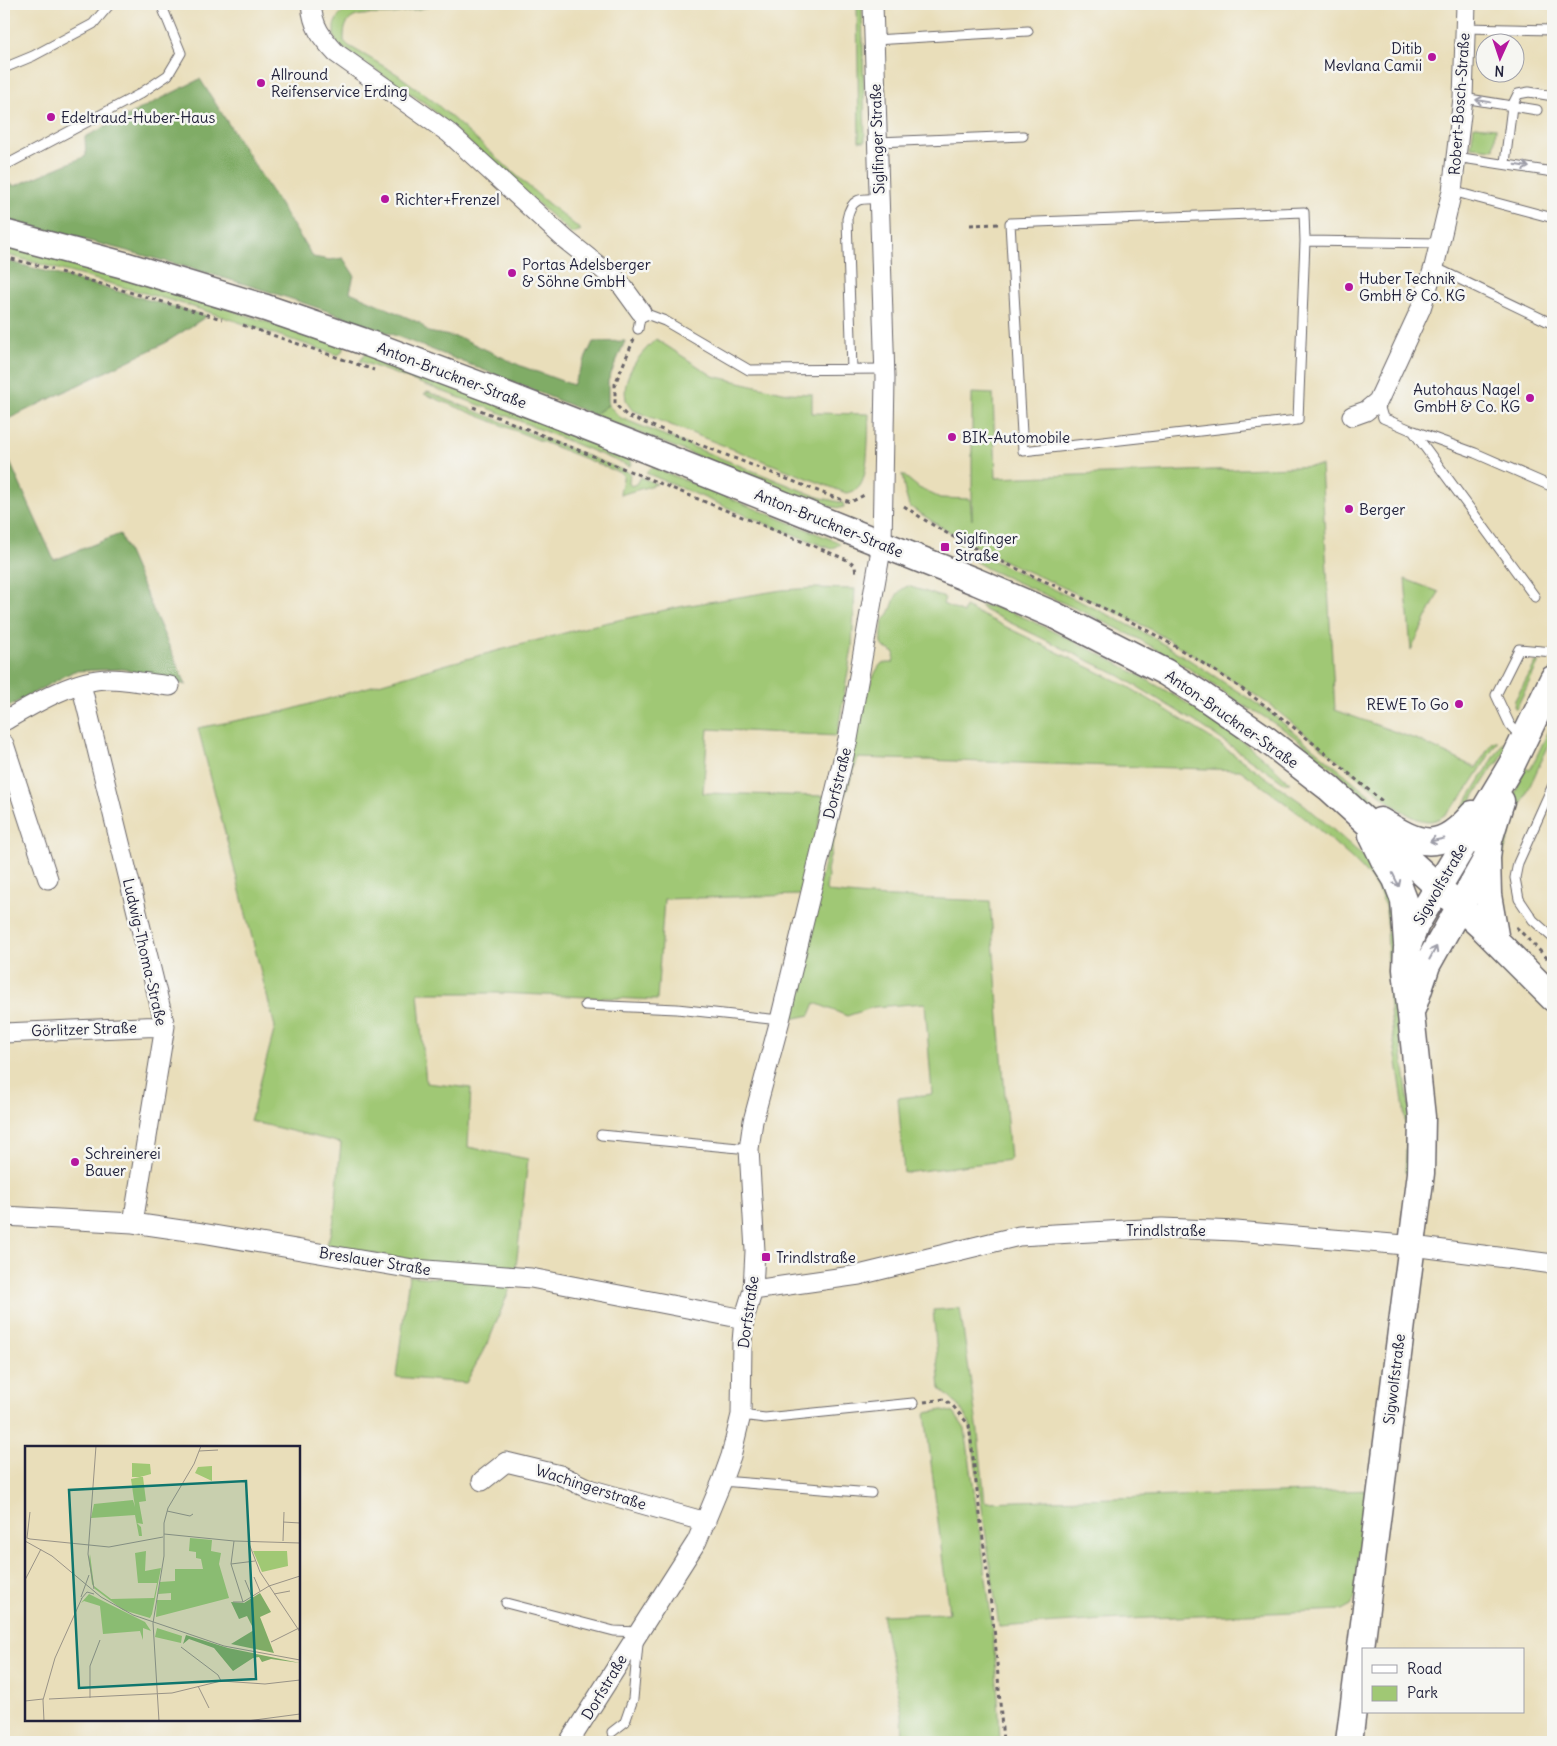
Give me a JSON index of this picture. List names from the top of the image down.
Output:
{
  "streets": {
    "main road": ["Anton-Bruckner-Straße", "Sigwolfstraße"],
    "street": [
      "Robert-Bosch-Straße",
      "Siglfinger Straße",
      "Dorfstraße",
      "Ludwig-Thoma-Straße",
      "Görlitzer Straße",
      "Trindlstraße",
      "Breslauer Straße",
      "Wachingerstraße"
    ]
  },
  "crossings": [
    ["Siglfinger Straße", "Anton-Bruckner-Straße"],
    ["Siglfinger Straße", "Dorfstraße"],
    ["Anton-Bruckner-Straße", "Dorfstraße"],
    ["Anton-Bruckner-Straße", "Sigwolfstraße"],
    ["Dorfstraße", "Trindlstraße"],
    ["Dorfstraße", "Breslauer Straße"],
    ["Dorfstraße", "Wachingerstraße"],
    ["Sigwolfstraße", "Trindlstraße"],
    ["Ludwig-Thoma-Straße", "Görlitzer Straße"],
    ["Ludwig-Thoma-Straße", "Breslauer Straße"]
  ],
  "places": {
    "other": [
      "Ditib Mevlana Camii",
      "Allround Reifenservice Erding",
      "Edeltraud-Huber-Haus",
      "Richter+Frenzel",
      "Portas Adelsberger & Söhne GmbH",
      "Huber Technik GmbH & Co. KG",
      "Autohaus Nagel GmbH & Co. KG",
      "BIK-Automobile",
      "Berger",
      "REWE To Go",
      "Schreinerei Bauer"
    ],
    "transit": ["Siglfinger Straße", "Trindlstraße"]
  },
  "legend": ["Road", "Park"],
  "north": "bottom"
}
